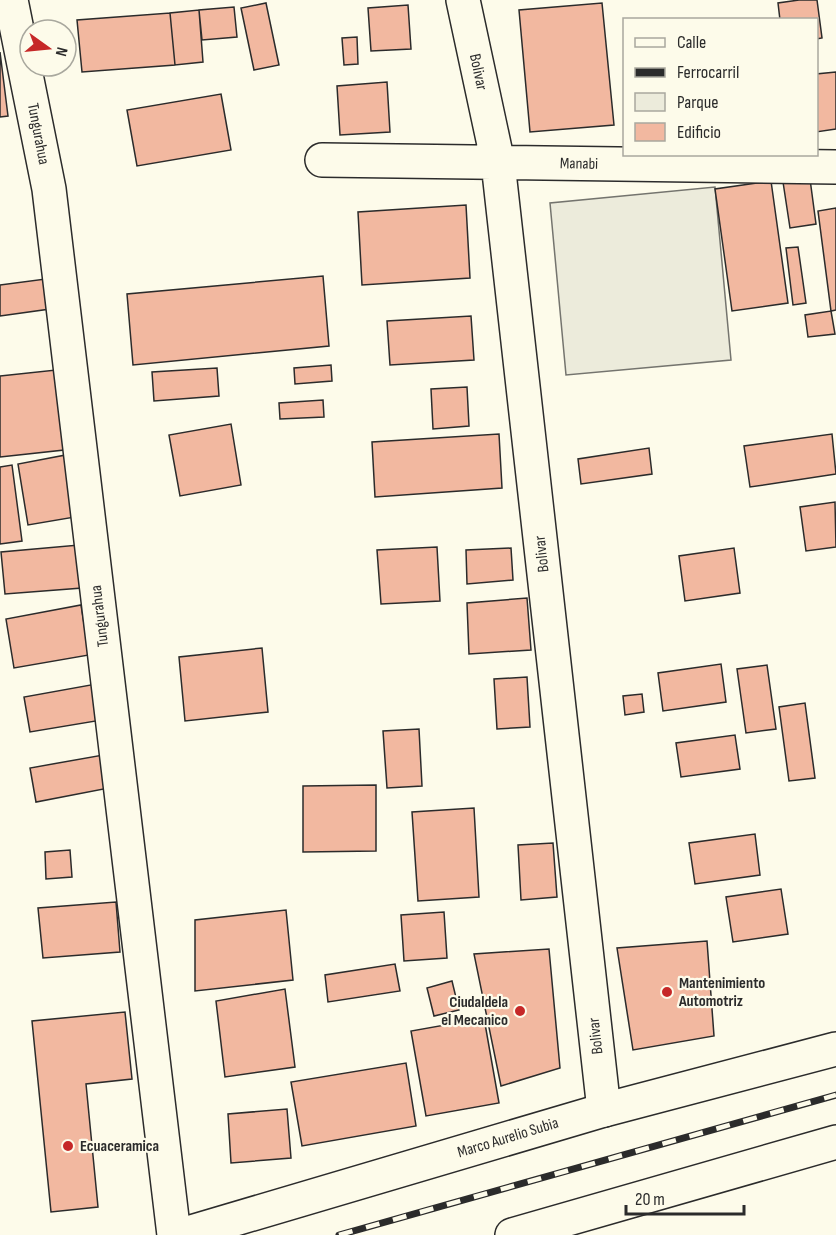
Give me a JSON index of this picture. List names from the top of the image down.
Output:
{
  "streets": {
    "street": [
      "Bolivar",
      "Tungurahua",
      "Manabi",
      "Marco Aurelio Subia"
    ]
  },
  "crossings": [
    ["Bolivar", "Manabi"],
    ["Bolivar", "Marco Aurelio Subia"]
  ],
  "places": ["Mantenimiento Automotriz", "Ciudaldela el Mecanico", "Ecuaceramica"],
  "legend": [
    "Calle",
    "Ferrocarril",
    "Parque",
    "Edificio"
  ],
  "scale_bar": "20 m",
  "north": "right"
}
